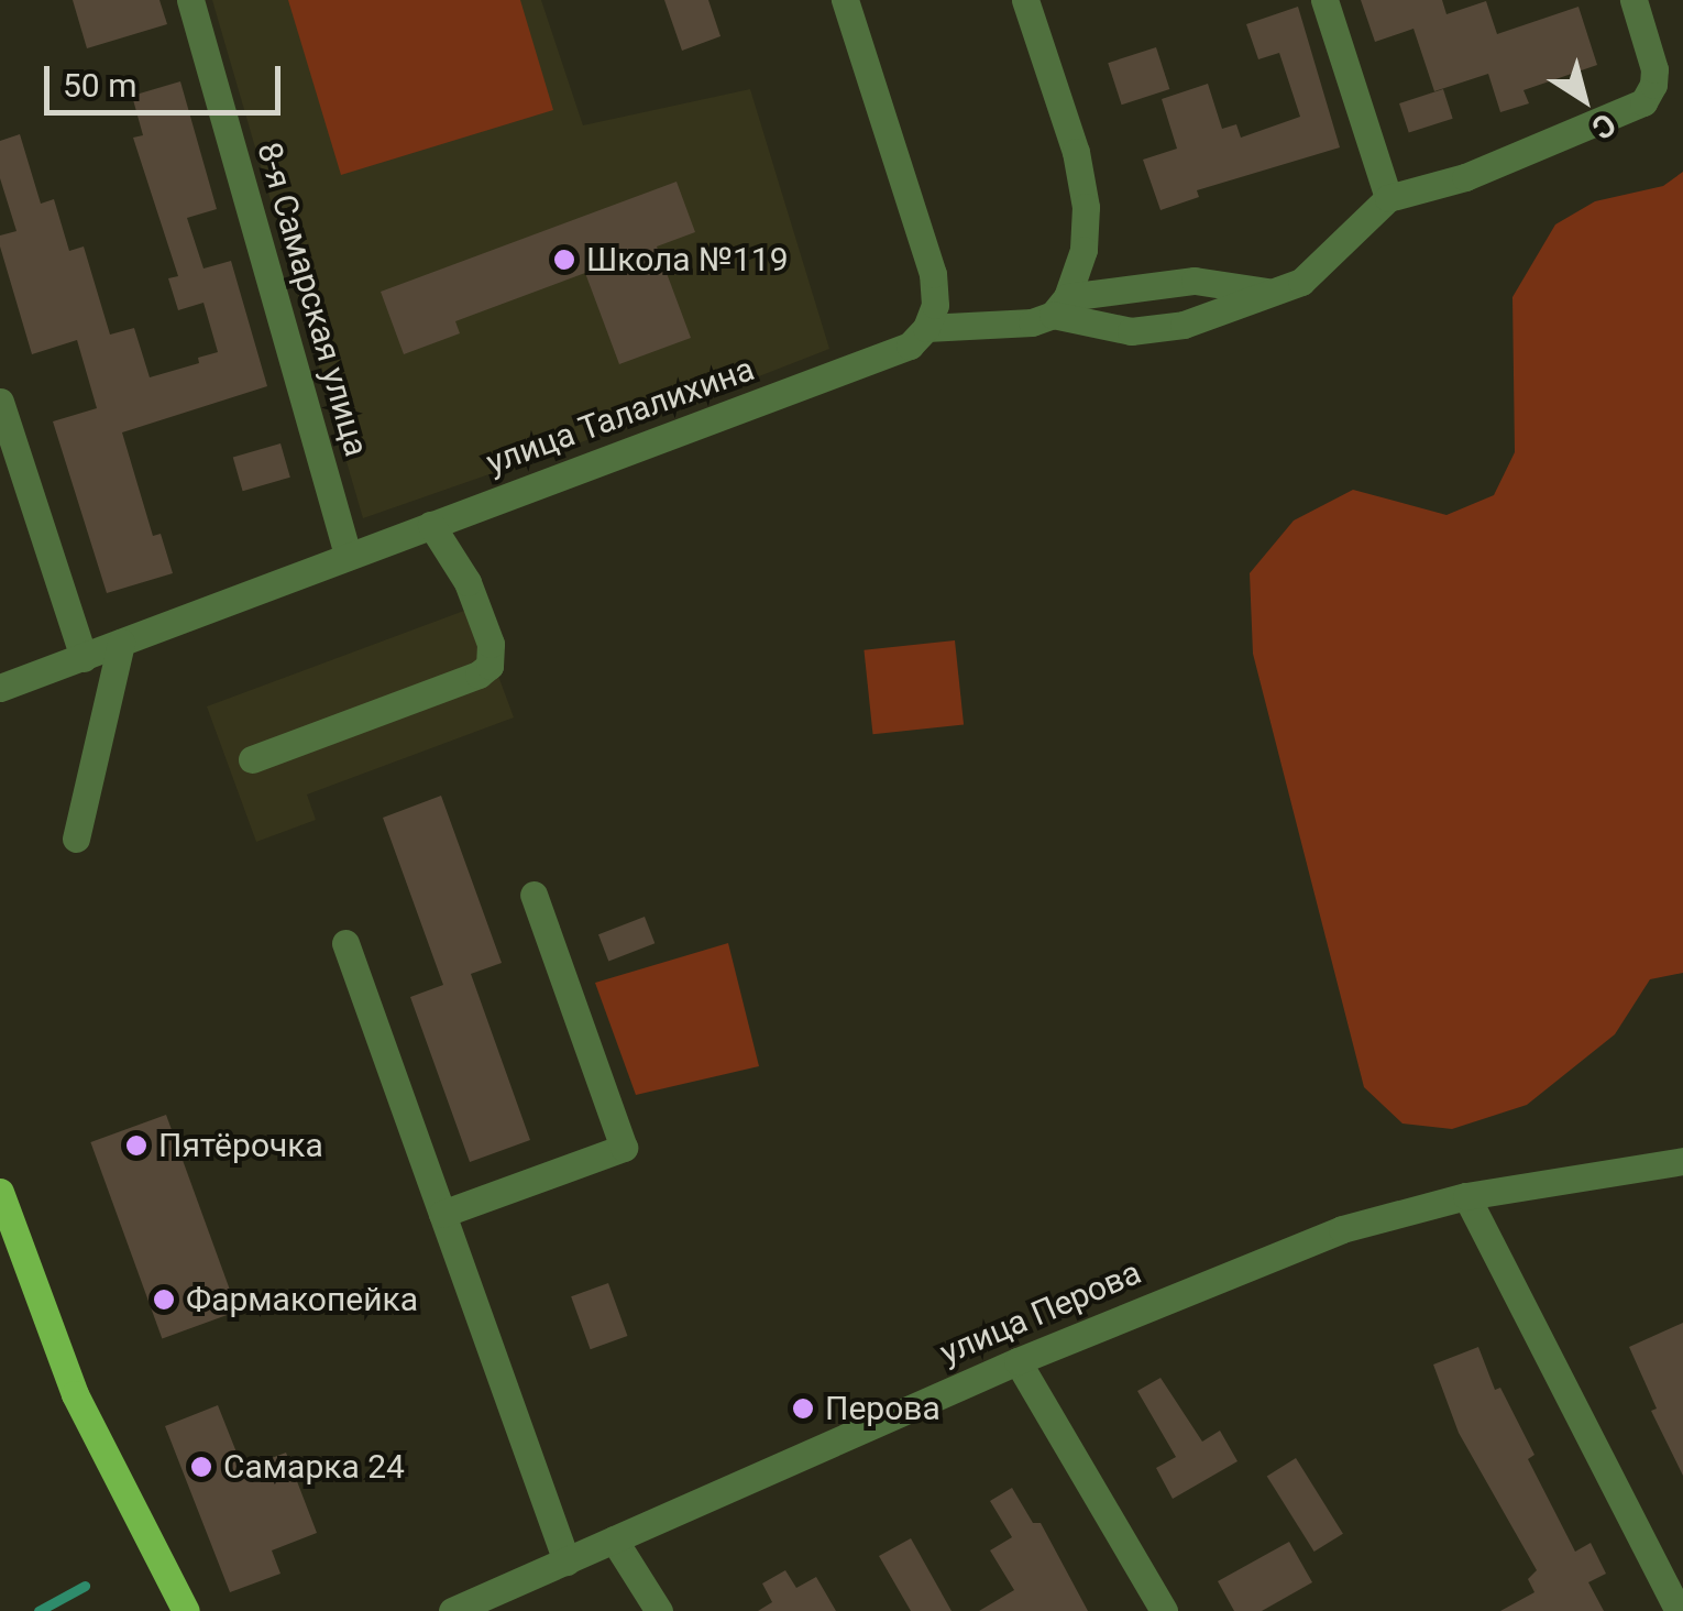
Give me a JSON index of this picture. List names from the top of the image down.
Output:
{
  "streets": {
    "street": ["8-я Самарская улица", "улица Талалихина", "улица Перова"]
  },
  "crossings": [
    ["8-я Самарская улица", "улица Талалихина"]
  ],
  "places": [
    "Школа №119",
    "Пятёрочка",
    "Фармакопейка",
    "Перова",
    "Самарка 24"
  ],
  "scale_bar": "50 m",
  "north": "bottom right"
}
